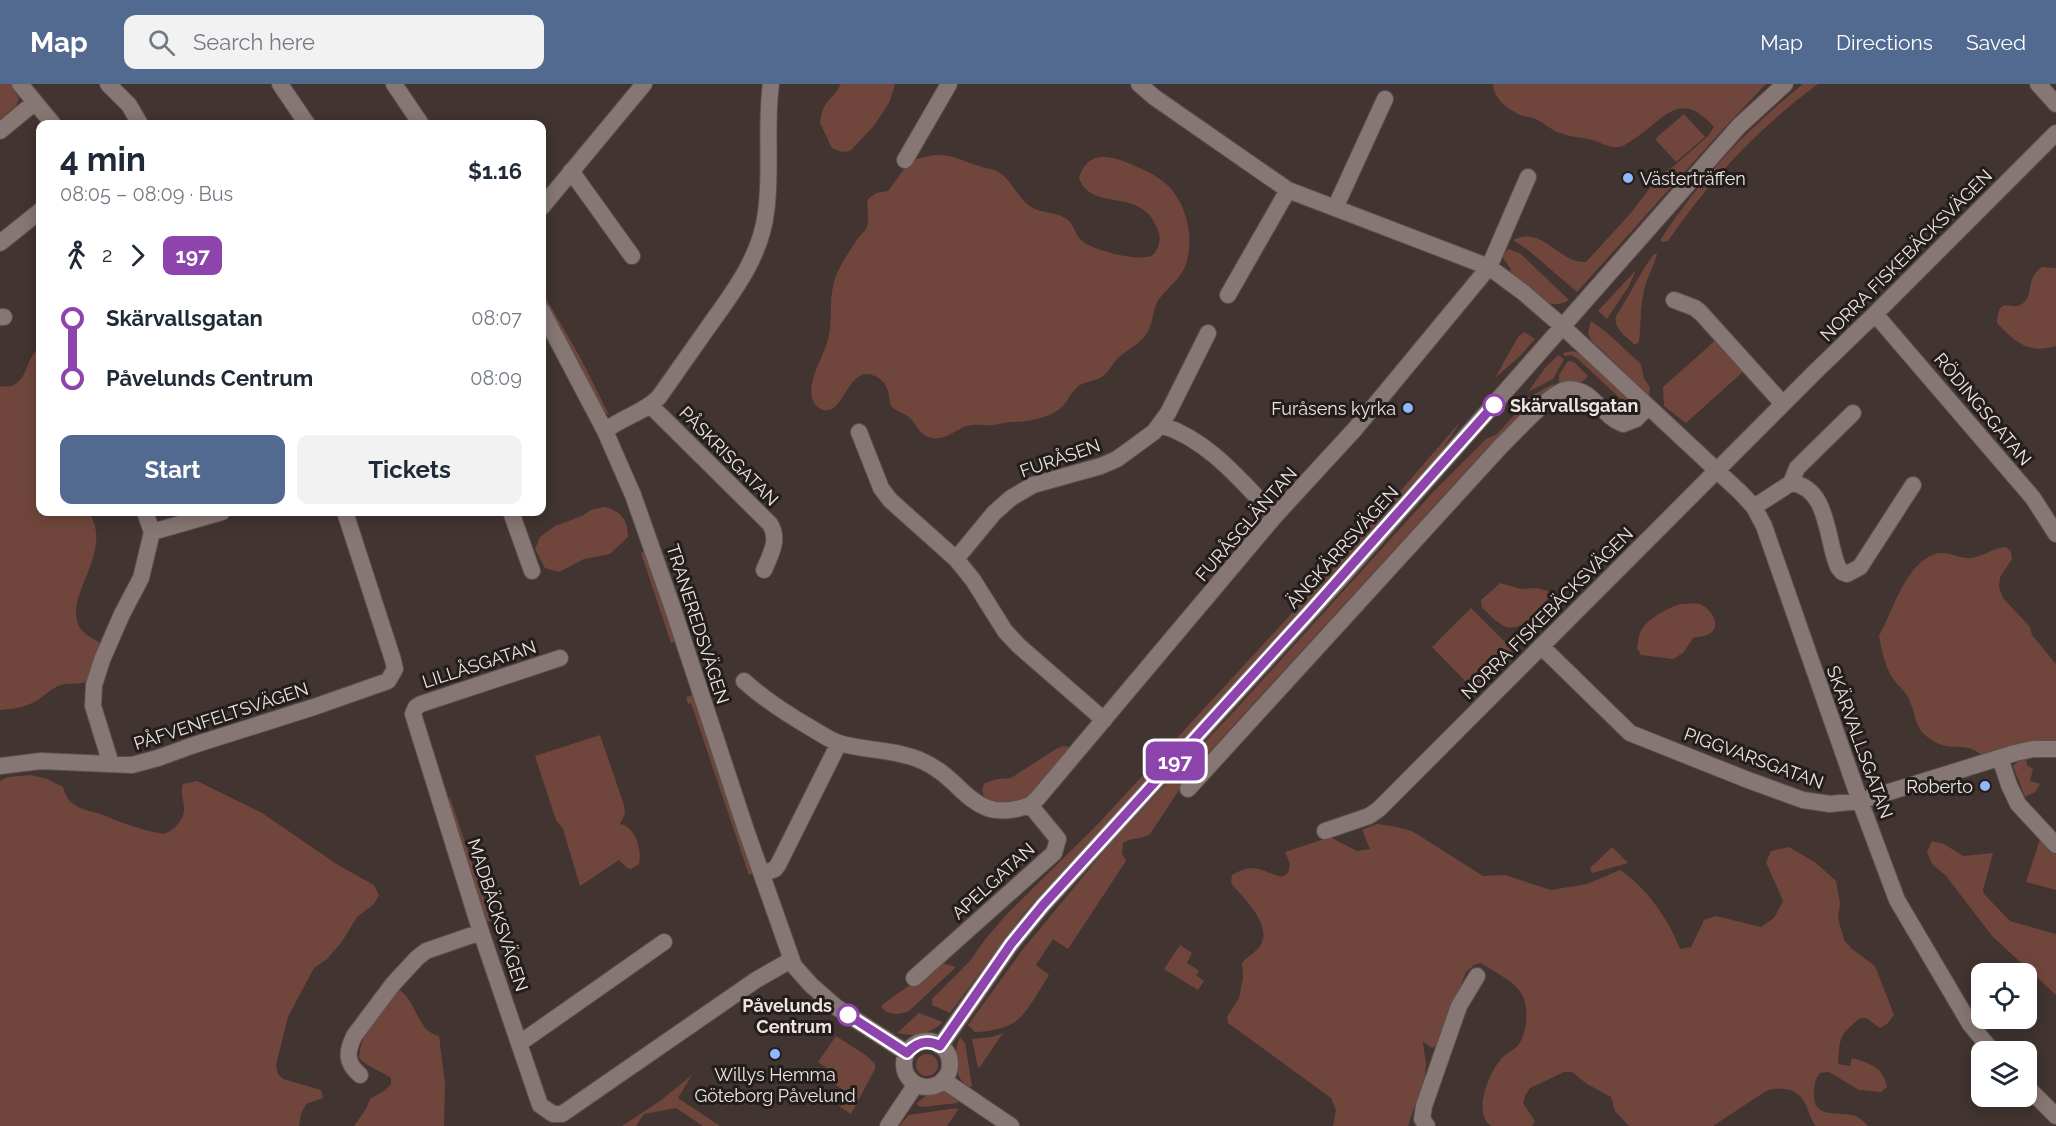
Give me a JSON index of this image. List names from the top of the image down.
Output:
{
  "streets": {
    "street": [
      "NORRA FISKEBÄCKSVÄGEN",
      "RÖDINGSGATAN",
      "PÅSKRISGATAN",
      "FURÅSEN",
      "FURÅSGLÄNTAN",
      "ÄNGKÄRRSVÄGEN",
      "TRANEREDSVÄGEN",
      "LILLÅSGATAN",
      "PÅFVENFELTSVÄGEN",
      "SKÄRVALLSGATAN",
      "PIGGVARSGATAN",
      "APELGATAN",
      "MADBÄCKSVÄGEN"
    ]
  },
  "crossings": [
    ["NORRA FISKEBÄCKSVÄGEN", "RÖDINGSGATAN"],
    ["NORRA FISKEBÄCKSVÄGEN", "SKÄRVALLSGATAN"],
    ["NORRA FISKEBÄCKSVÄGEN", "PIGGVARSGATAN"],
    ["FURÅSGLÄNTAN", "SKÄRVALLSGATAN"],
    ["FURÅSGLÄNTAN", "APELGATAN"],
    ["ÄNGKÄRRSVÄGEN", "TRANEREDSVÄGEN"],
    ["ÄNGKÄRRSVÄGEN", "SKÄRVALLSGATAN"],
    ["TRANEREDSVÄGEN", "MADBÄCKSVÄGEN"],
    ["LILLÅSGATAN", "MADBÄCKSVÄGEN"],
    ["SKÄRVALLSGATAN", "PIGGVARSGATAN"]
  ],
  "places": [
    "Västerträffen",
    "Skärvallsgatan",
    "Furåsens kyrka",
    "Roberto",
    "Påvelunds Centrum",
    "Willys Hemma Göteborg Påvelund"
  ],
  "lines": ["bus line 197"],
  "page": {
    "header": "Map",
    "search": "Search here",
    "nav": ["Map", "Directions", "Saved"],
    "on_map": "197",
    "heading": ["4 min", "08:05 – 08:09 · Bus", "$1.16"],
    "legs": ["2", "197"],
    "list": [
      {
        "name": "Skärvallsgatan",
        "value": "08:07"
      },
      {
        "name": "Påvelunds Centrum",
        "value": "08:09"
      }
    ],
    "buttons": ["Start", "Tickets"]
  }
}
